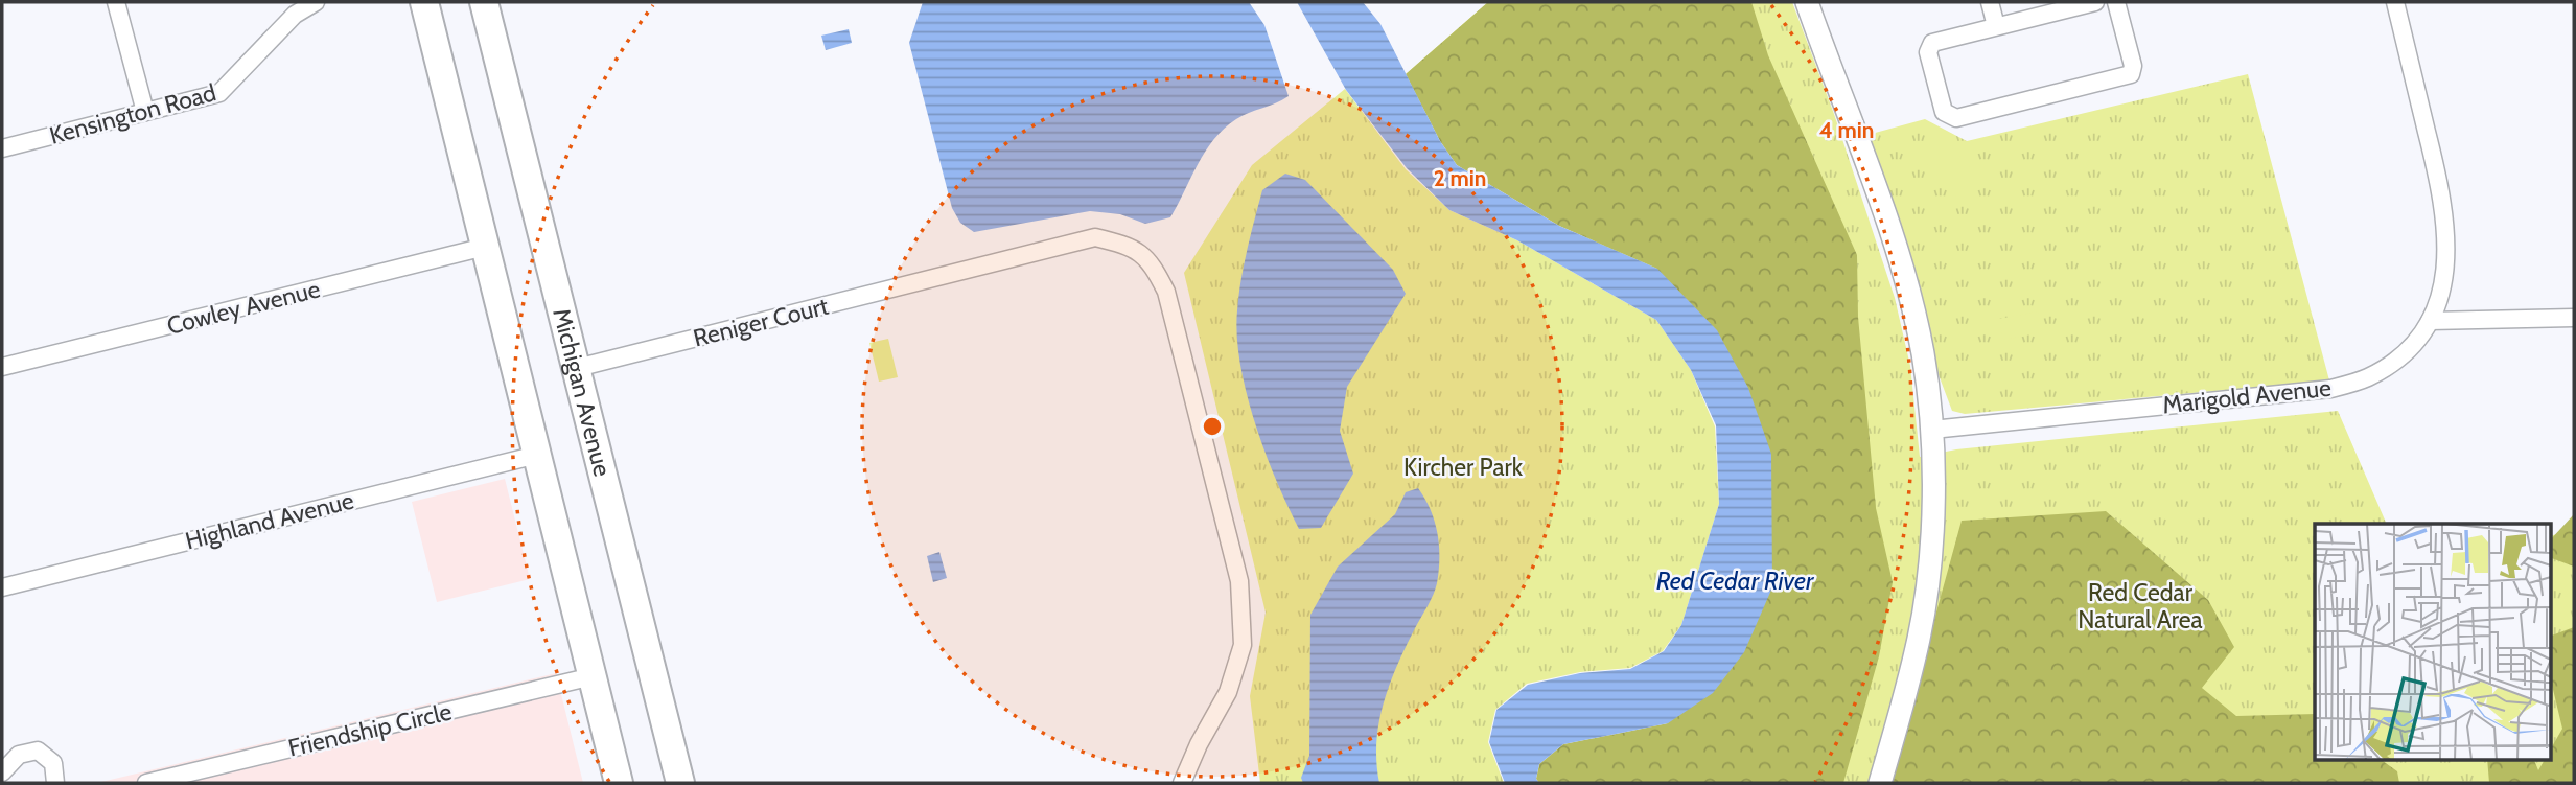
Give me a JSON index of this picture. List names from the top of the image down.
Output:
{
  "streets": {
    "main road": ["Michigan Avenue"],
    "street": [
      "Kensington Road",
      "Cowley Avenue",
      "Reniger Court",
      "Marigold Avenue",
      "Highland Avenue",
      "Friendship Circle"
    ]
  },
  "crossings": [
    ["Reniger Court", "Michigan Avenue"]
  ],
  "water": ["Red Cedar River"],
  "parks": ["Kircher Park", "Red Cedar Natural Area"],
  "rings": ["4 min", "2 min"]
}
